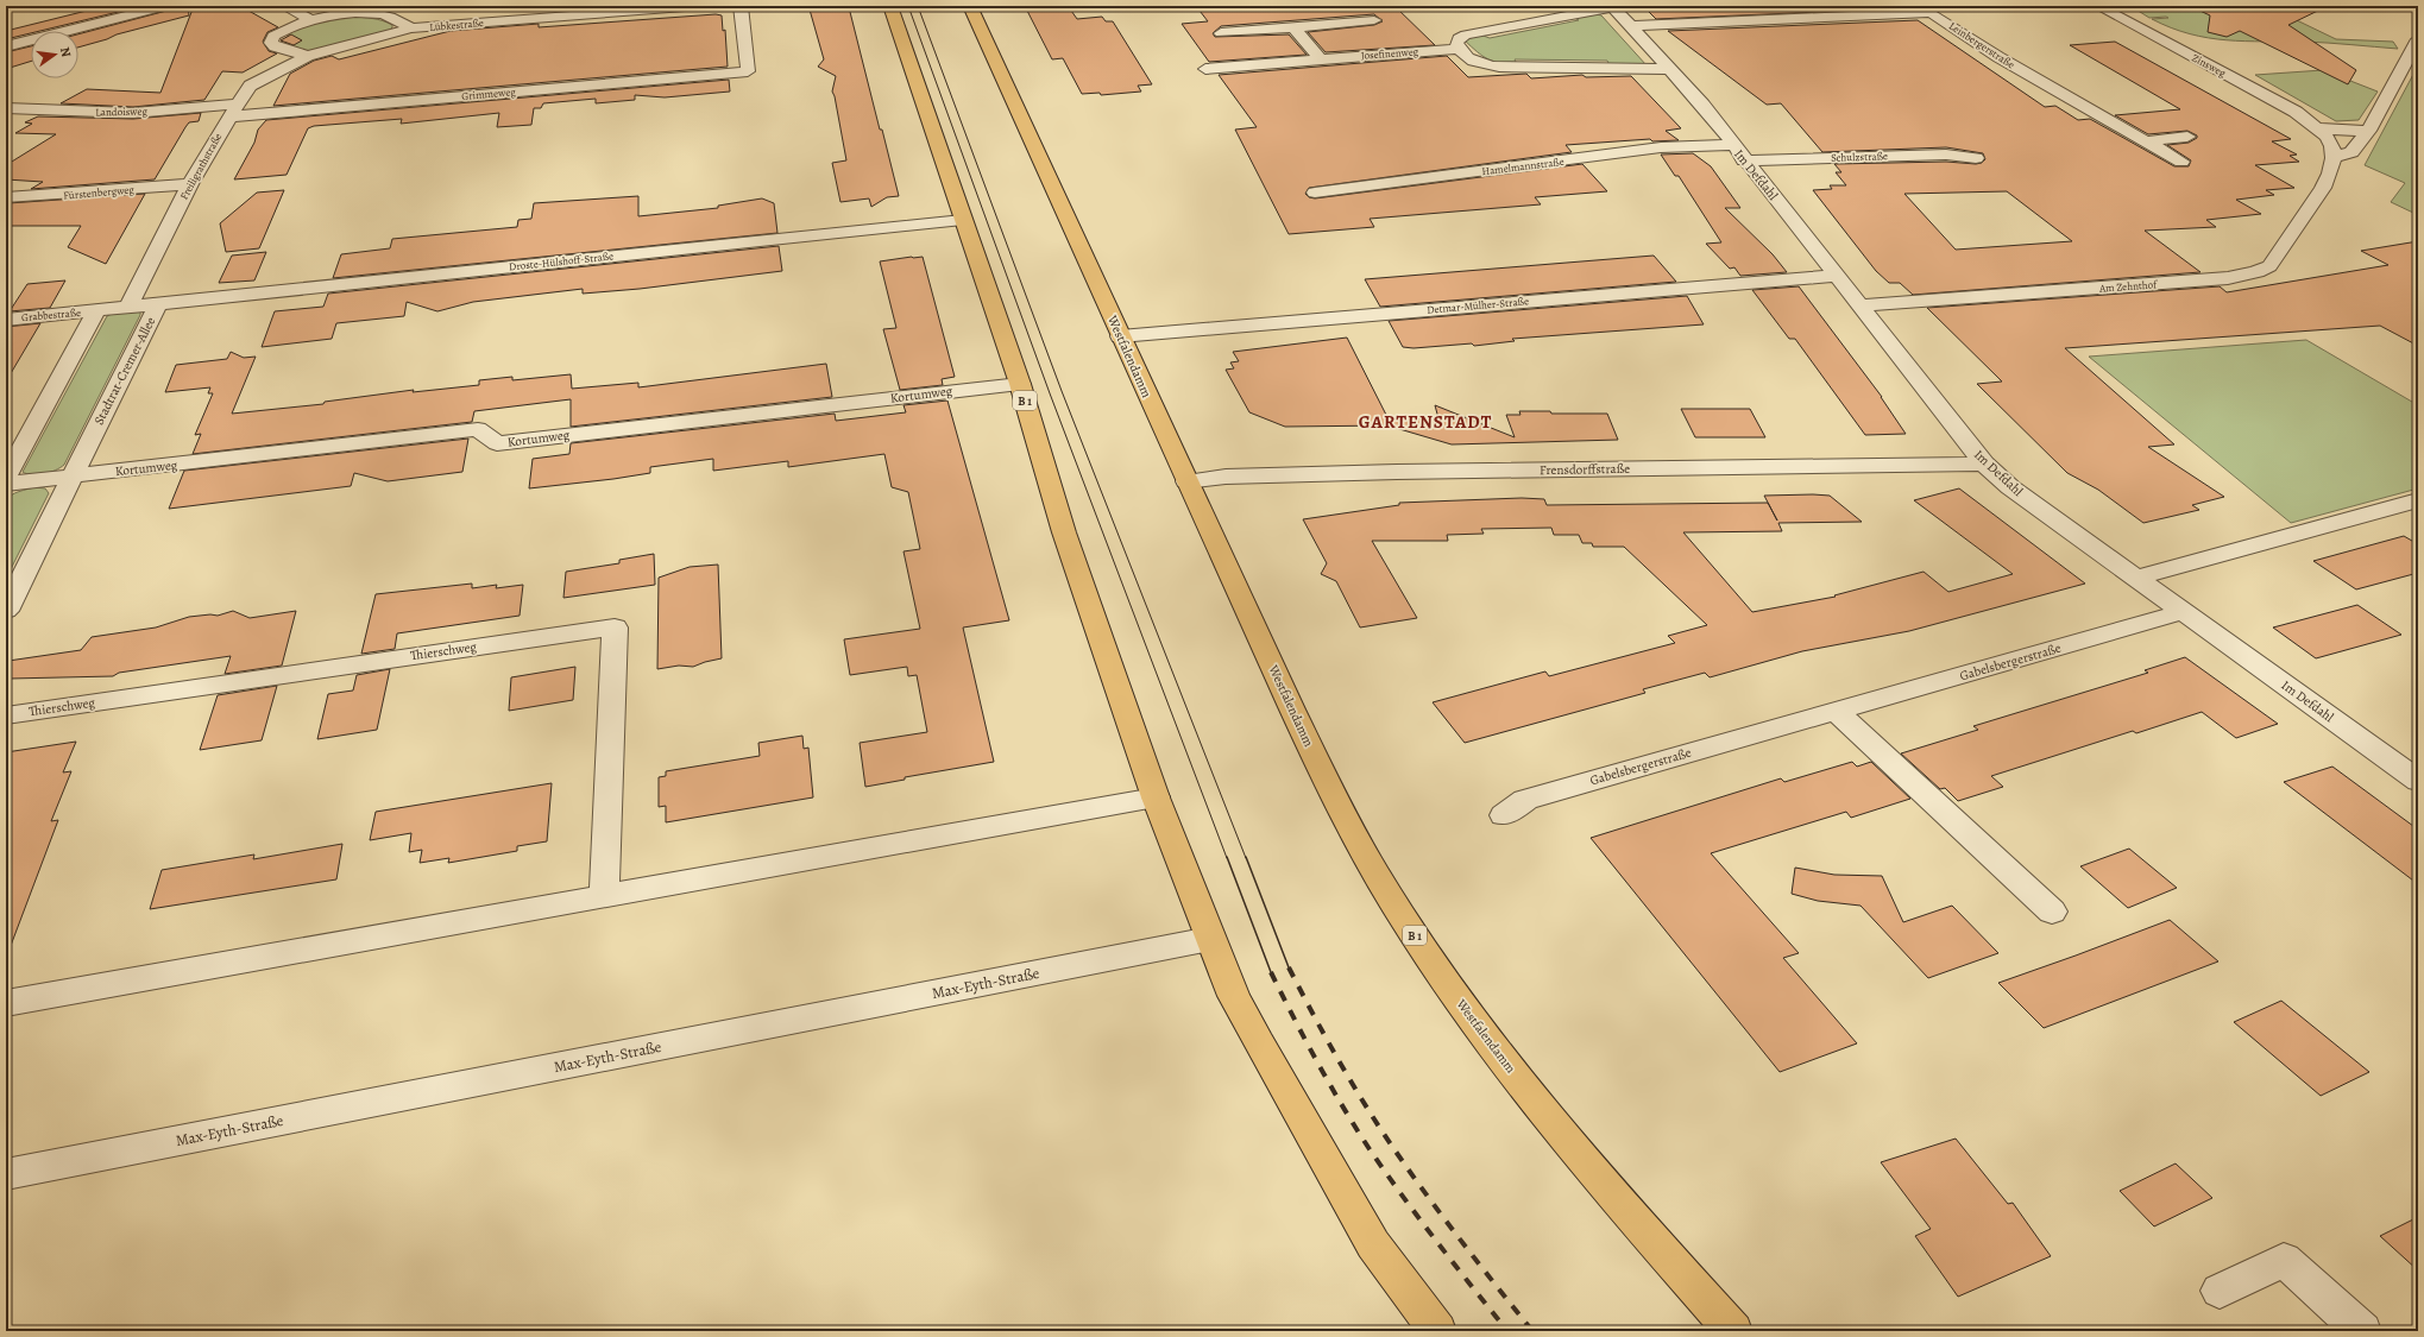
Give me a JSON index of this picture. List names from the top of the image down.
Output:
{
  "streets": {
    "main road": ["Westfalendamm", "B 1"],
    "street": [
      "Lübkestraße",
      "Leinbergerstraße",
      "Josefinenweg",
      "Zinsweg",
      "Grimmeweg",
      "Landoisweg",
      "Schulzstraße",
      "Freiligrathstraße",
      "Hamelmannstraße",
      "Im Defdahl",
      "Fürstenbergweg",
      "Droste-Hülshoff-Straße",
      "Am Zehnthof",
      "Detmar-Mülher-Straße",
      "Grabbestraße",
      "Stadtrat-Cremer-Allee",
      "Kortumweg",
      "Frensdorffstraße",
      "Thierschweg",
      "Gabelsbergerstraße",
      "Max-Eyth-Straße"
    ]
  },
  "crossings": [
    ["Lübkestraße", "Freiligrathstraße"],
    ["Leinbergerstraße", "Im Defdahl"],
    ["Josefinenweg", "Im Defdahl"],
    ["Grimmeweg", "Landoisweg"],
    ["Grimmeweg", "Freiligrathstraße"],
    ["Landoisweg", "Freiligrathstraße"],
    ["Schulzstraße", "Im Defdahl"],
    ["Freiligrathstraße", "Fürstenbergweg"],
    ["Freiligrathstraße", "Stadtrat-Cremer-Allee"],
    ["Hamelmannstraße", "Im Defdahl"],
    ["Im Defdahl", "Am Zehnthof"],
    ["Im Defdahl", "Detmar-Mülher-Straße"],
    ["Im Defdahl", "Frensdorffstraße"],
    ["Im Defdahl", "Gabelsbergerstraße"],
    ["Droste-Hülshoff-Straße", "Stadtrat-Cremer-Allee"],
    ["Droste-Hülshoff-Straße", "B 1"],
    ["Detmar-Mülher-Straße", "Westfalendamm"],
    ["Grabbestraße", "Stadtrat-Cremer-Allee"],
    ["Westfalendamm", "Frensdorffstraße"],
    ["Stadtrat-Cremer-Allee", "Kortumweg"],
    ["Kortumweg", "B 1"],
    ["B 1", "Max-Eyth-Straße"]
  ],
  "districts": ["GARTENSTADT"],
  "north": "right"
}
